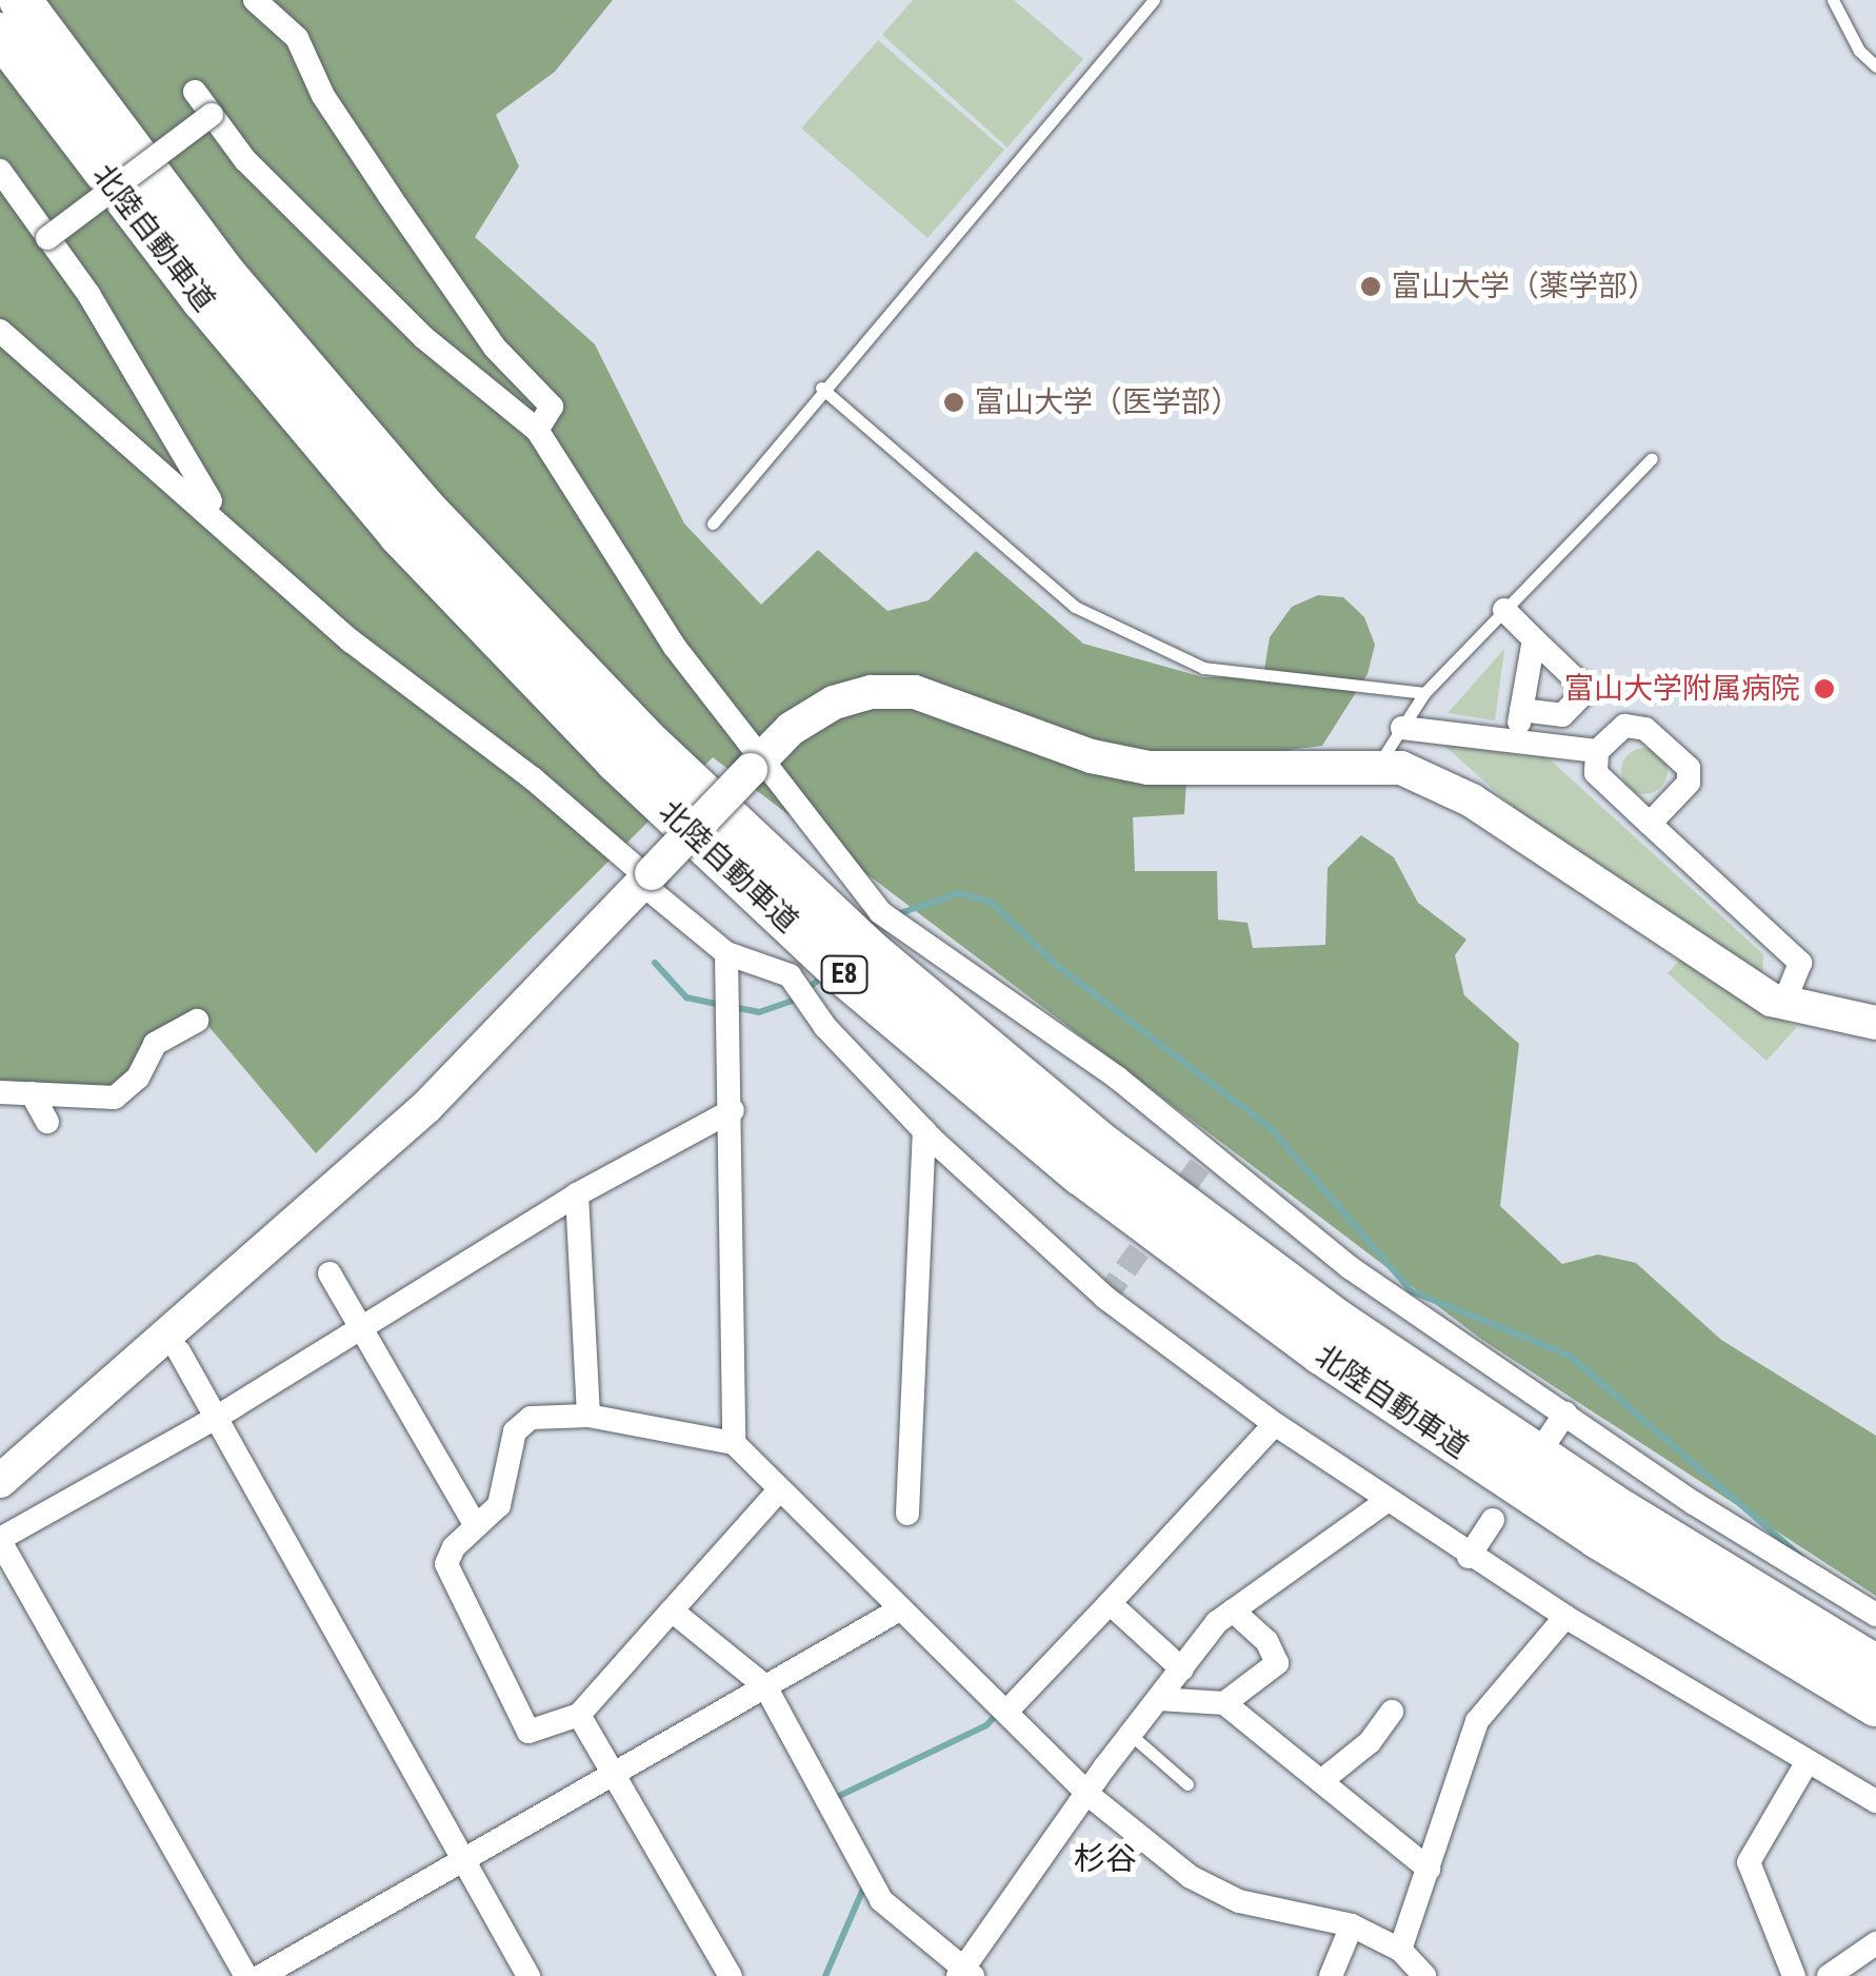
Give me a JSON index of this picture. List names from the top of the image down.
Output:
{
  "streets": {
    "highway": ["北陸自動車道", "E8"]
  },
  "districts": ["杉谷"],
  "places": ["富山大学（薬学部）", "富山大学（医学部）", "富山大学附属病院"]
}
